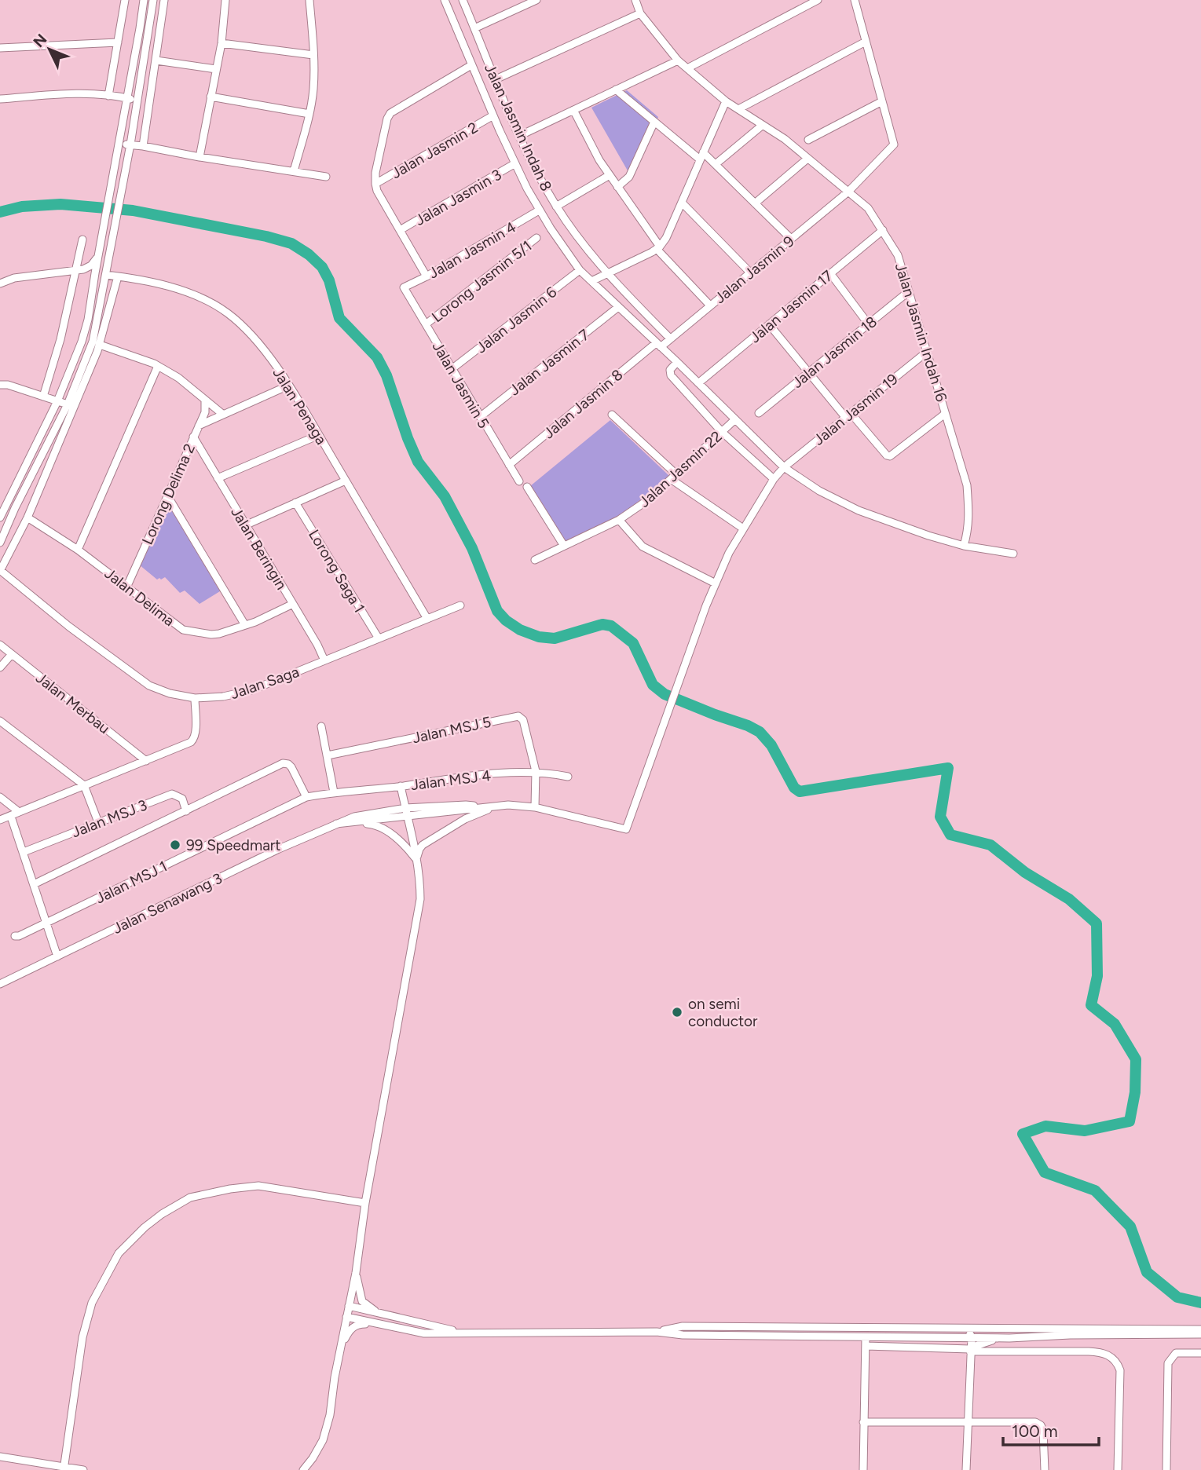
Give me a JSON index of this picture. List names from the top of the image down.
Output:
{
  "streets": {
    "street": [
      "Jalan Jasmin Indah 8",
      "Jalan Jasmin 2",
      "Jalan Jasmin 3",
      "Jalan Jasmin 4",
      "Jalan Jasmin 9",
      "Lorong Jasmin 5/1",
      "Jalan Jasmin 17",
      "Jalan Jasmin 6",
      "Jalan Jasmin Indah 16",
      "Jalan Jasmin 18",
      "Jalan Jasmin 7",
      "Jalan Jasmin 5",
      "Jalan Jasmin 8",
      "Jalan Penaga",
      "Jalan Jasmin 19",
      "Jalan Jasmin 22",
      "Lorong Delima 2",
      "Jalan Beringin",
      "Lorong Saga 1",
      "Jalan Delima",
      "Jalan Saga",
      "Jalan Merbau",
      "Jalan MSJ 5",
      "Jalan MSJ 4",
      "Jalan MSJ 3",
      "Jalan MSJ 1",
      "Jalan Senawang 3"
    ]
  },
  "crossings": [
    ["Jalan Jasmin Indah 8", "Jalan Jasmin 9"],
    ["Jalan Jasmin 4", "Jalan Jasmin 5"],
    ["Jalan Jasmin 9", "Jalan Jasmin Indah 16"],
    ["Jalan Jasmin 9", "Jalan Jasmin 8"],
    ["Lorong Jasmin 5/1", "Jalan Jasmin 5"],
    ["Jalan Jasmin 17", "Jalan Jasmin Indah 16"],
    ["Jalan Jasmin 6", "Jalan Jasmin 5"],
    ["Jalan Jasmin Indah 16", "Jalan Jasmin 18"],
    ["Jalan Jasmin Indah 16", "Jalan Jasmin 19"],
    ["Jalan Jasmin 7", "Jalan Jasmin 5"],
    ["Jalan Jasmin 5", "Jalan Jasmin 8"],
    ["Jalan Penaga", "Jalan Saga"],
    ["Lorong Delima 2", "Jalan Beringin"],
    ["Lorong Delima 2", "Jalan Delima"],
    ["Jalan Beringin", "Jalan Delima"],
    ["Jalan Beringin", "Jalan Saga"],
    ["Lorong Saga 1", "Jalan Saga"],
    ["Jalan MSJ 5", "Jalan MSJ 4"],
    ["Jalan MSJ 4", "Jalan MSJ 1"]
  ],
  "places": ["99 Speedmart", "on semi conductor"],
  "scale_bar": "100 m",
  "north": "top left"
}
